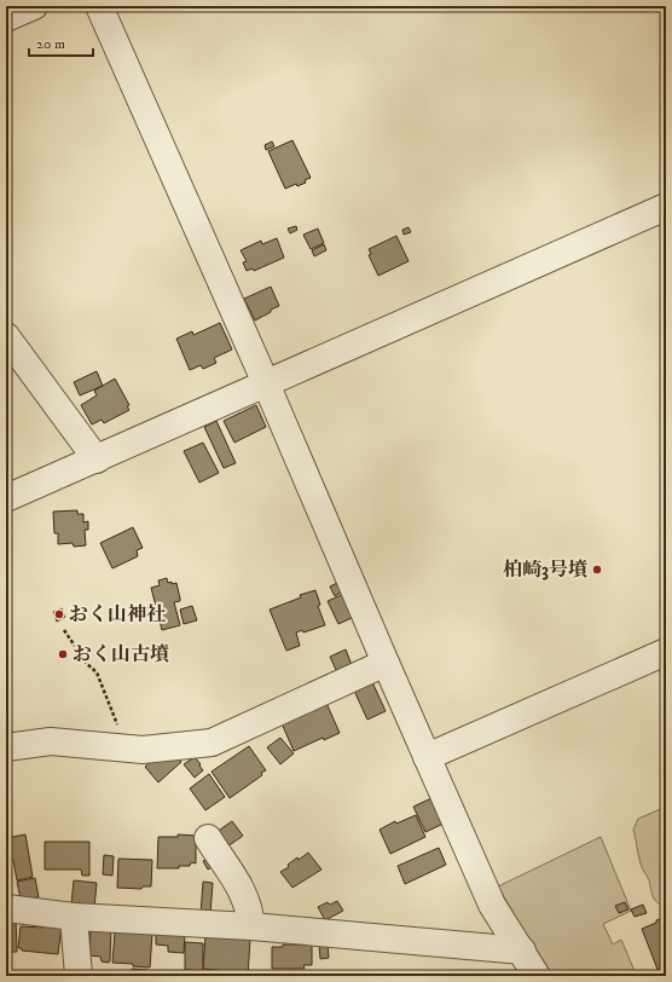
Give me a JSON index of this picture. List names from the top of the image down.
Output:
{
  "places": ["柏崎3号墳", "おく山神社", "おく山古墳"],
  "scale_bar": "20 m"
}
